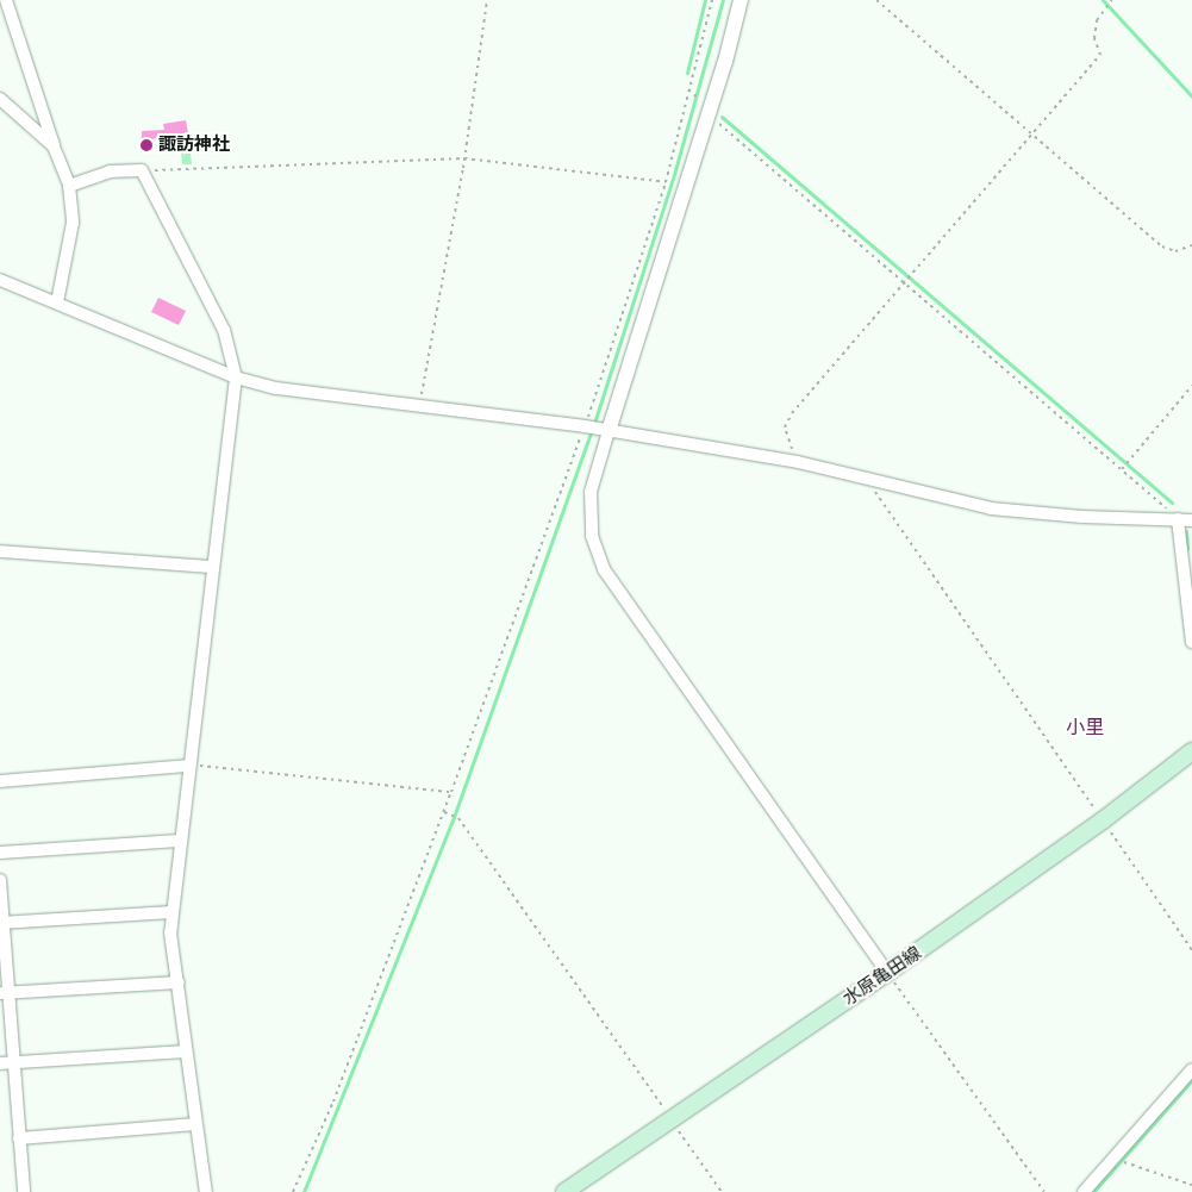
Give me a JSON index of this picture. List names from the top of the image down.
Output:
{
  "streets": {
    "main road": ["水原亀田線"]
  },
  "districts": ["小里"],
  "places": ["諏訪神社"]
}
